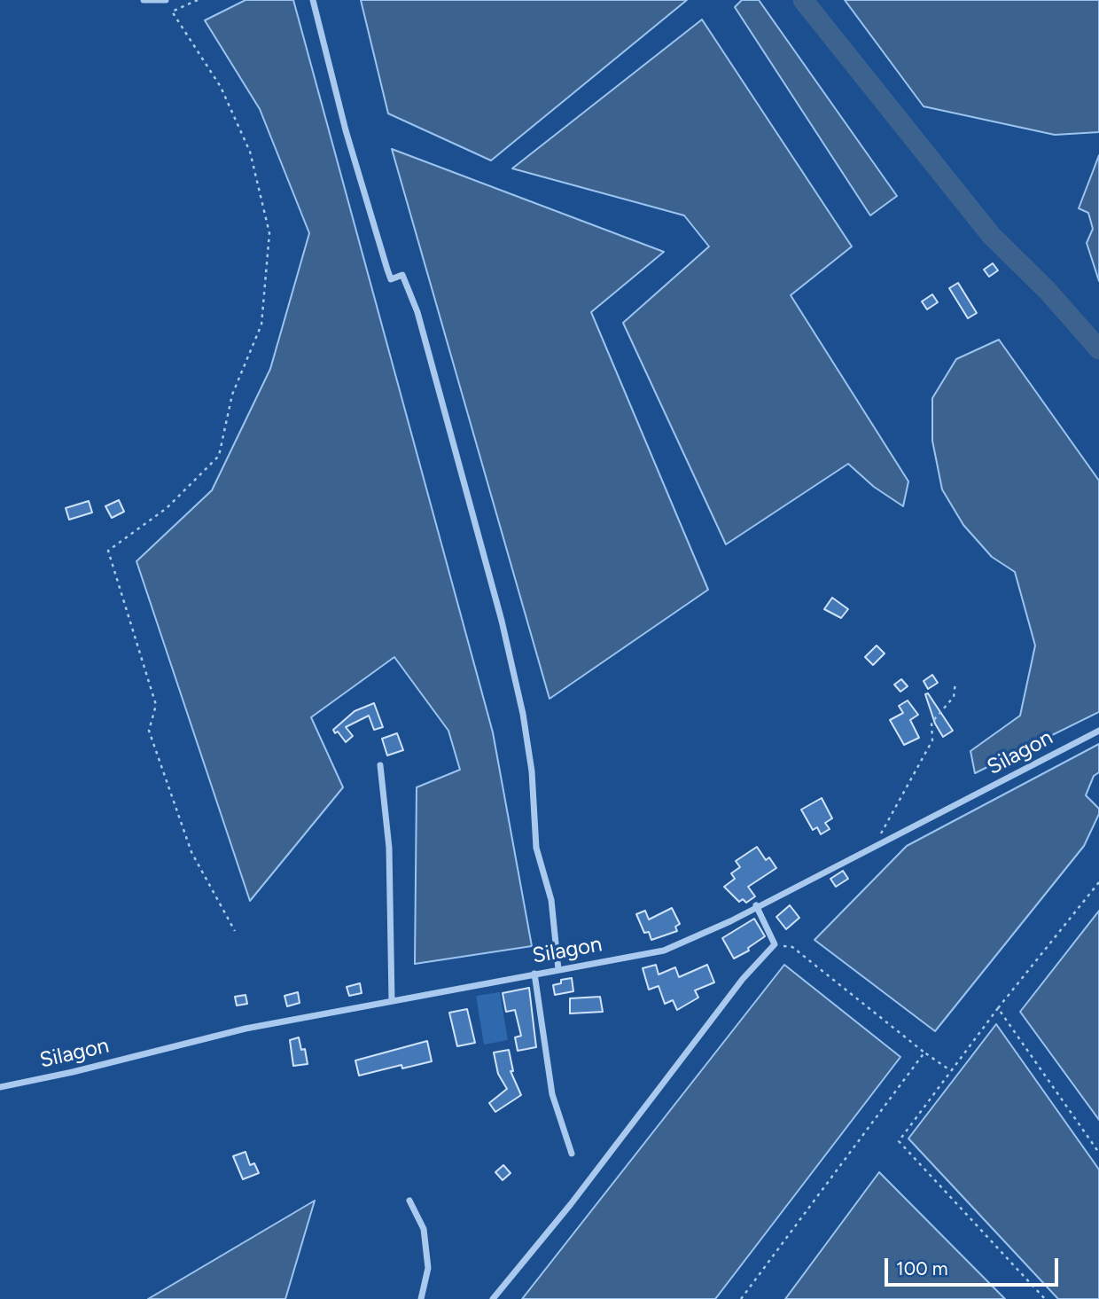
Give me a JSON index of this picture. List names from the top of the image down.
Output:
{
  "streets": {
    "street": ["Silagon"]
  },
  "scale_bar": "100 m"
}
